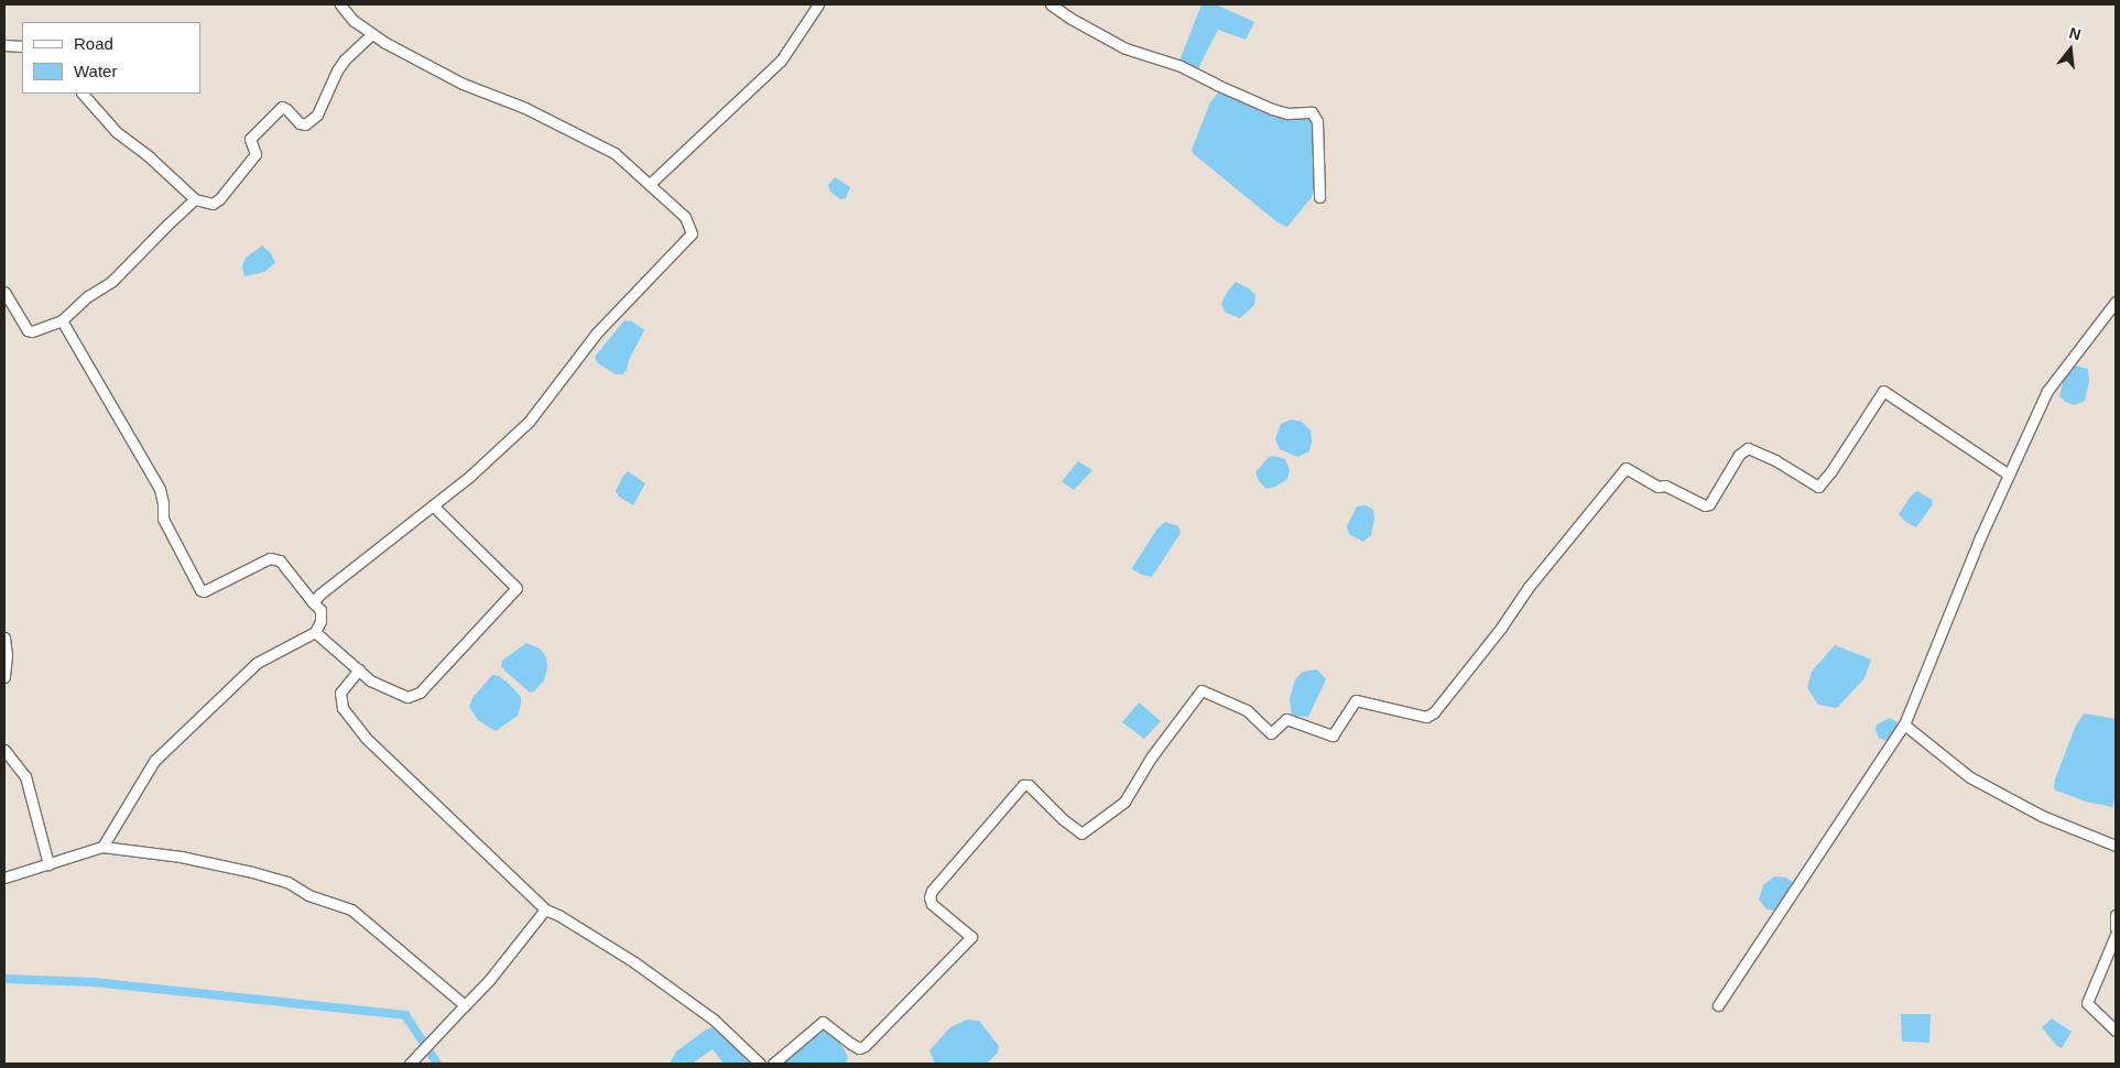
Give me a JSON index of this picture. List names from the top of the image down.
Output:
{
  "legend": ["Road", "Water"],
  "north": "top"
}
